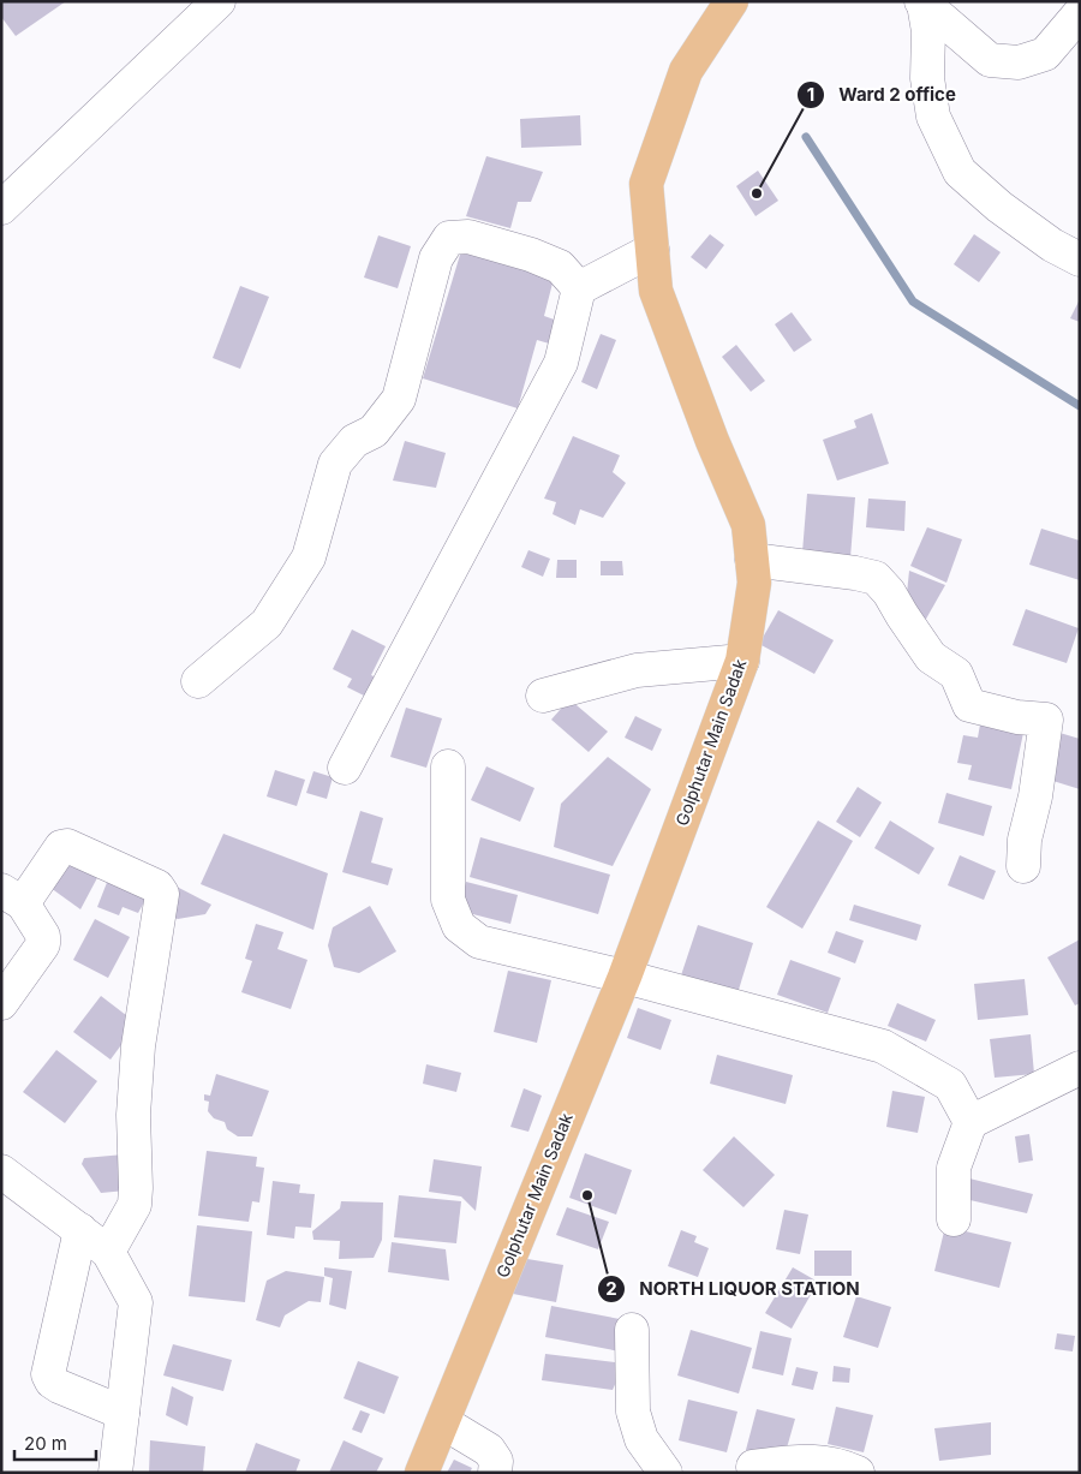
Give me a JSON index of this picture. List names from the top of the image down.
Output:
{
  "streets": {
    "main road": ["Golphutar Main Sadak"]
  },
  "places": ["Ward 2 office", "NORTH LIQUOR STATION"],
  "scale_bar": "20 m"
}
